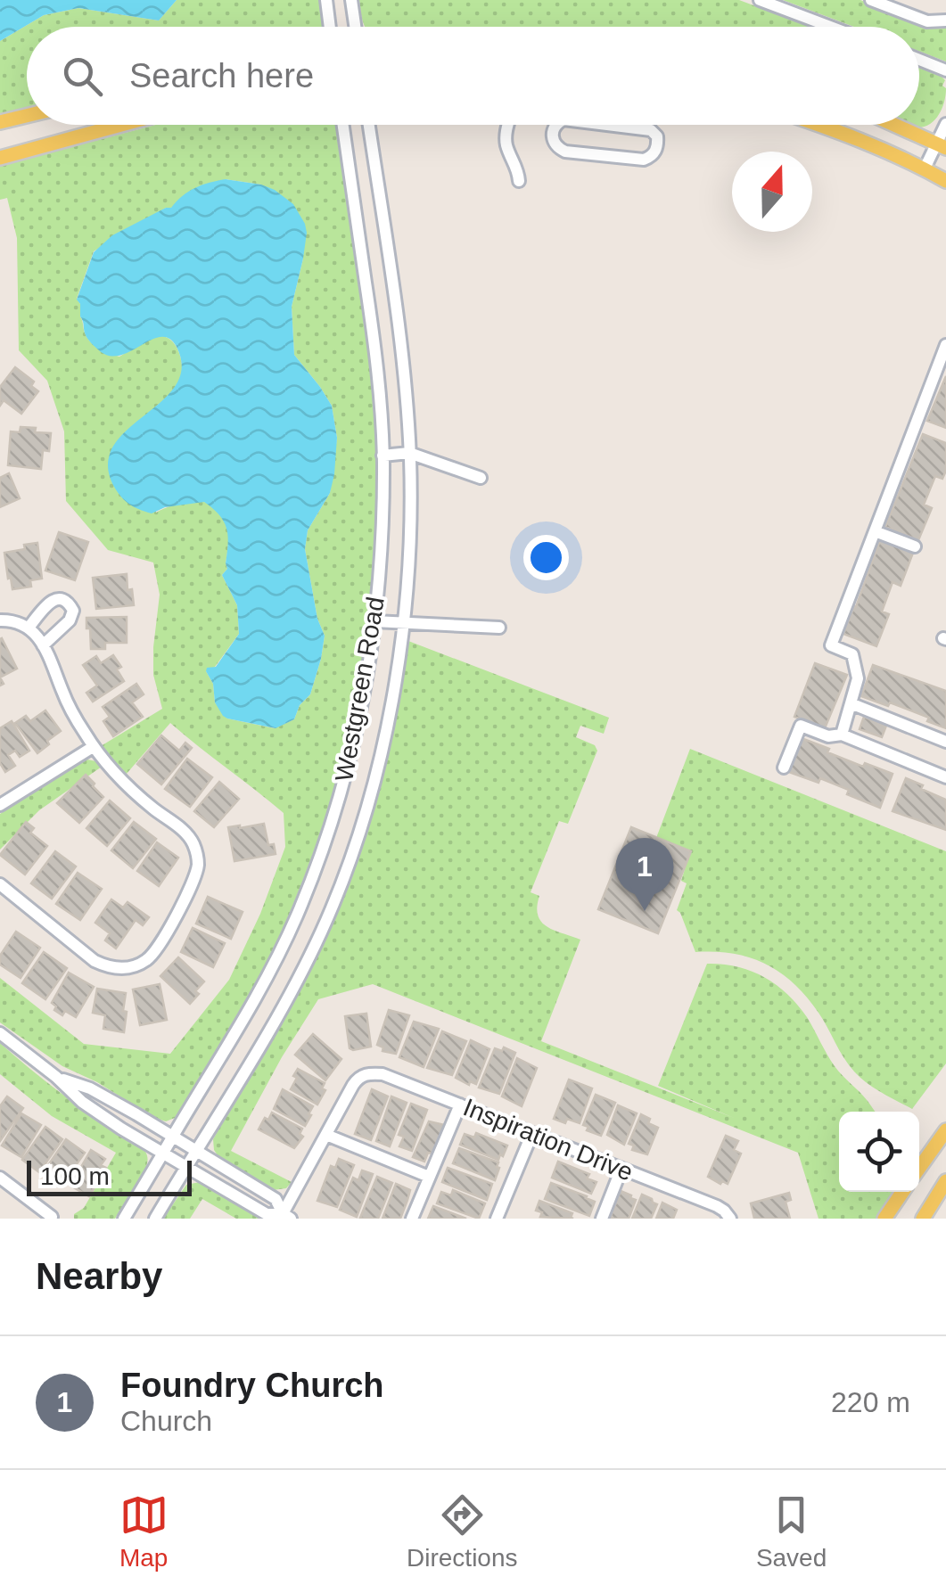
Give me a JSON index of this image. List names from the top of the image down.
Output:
{
  "streets": {
    "street": ["Westgreen Road", "Inspiration Drive"]
  },
  "scale_bar": "100 m",
  "north": "top",
  "page": {
    "search": "Search here",
    "pins": "1",
    "scale": "100 m",
    "heading": "Nearby",
    "list": [
      {
        "mark": "1",
        "name": "Foundry Church",
        "note": "Church",
        "value": "220 m"
      }
    ],
    "nav": ["Map", "Directions", "Saved"]
  }
}
